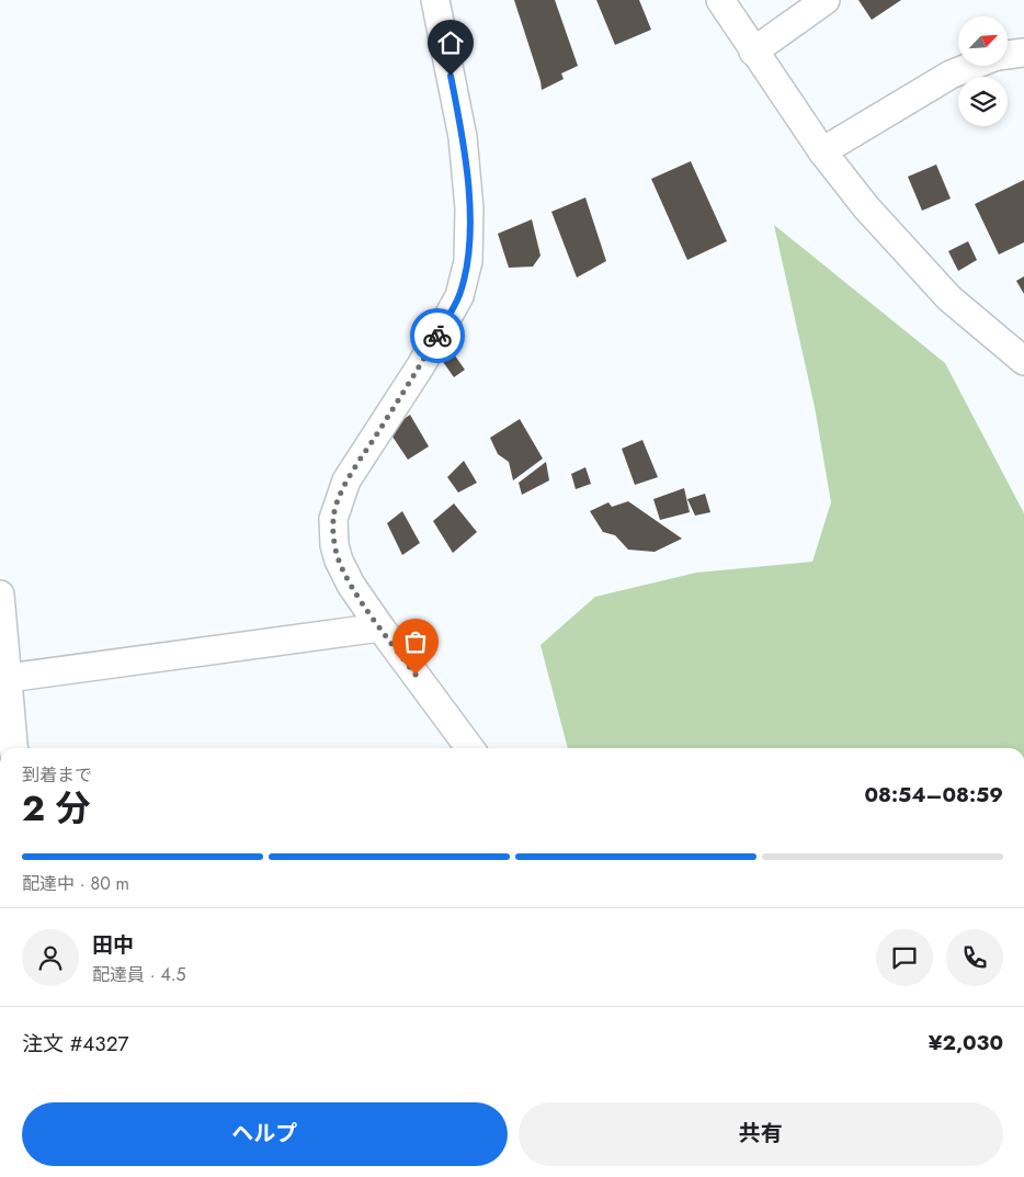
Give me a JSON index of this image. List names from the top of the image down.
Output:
{
  "north": "top right",
  "page": {
    "heading": ["2 分", "到着まで", "08:54–08:59"],
    "panel": [
      "田中",
      "配達員 · 4.5",
      "注文 #4327",
      "¥2,030"
    ],
    "bar": "配達中 · 80 m",
    "buttons": ["ヘルプ", "共有"]
  }
}
